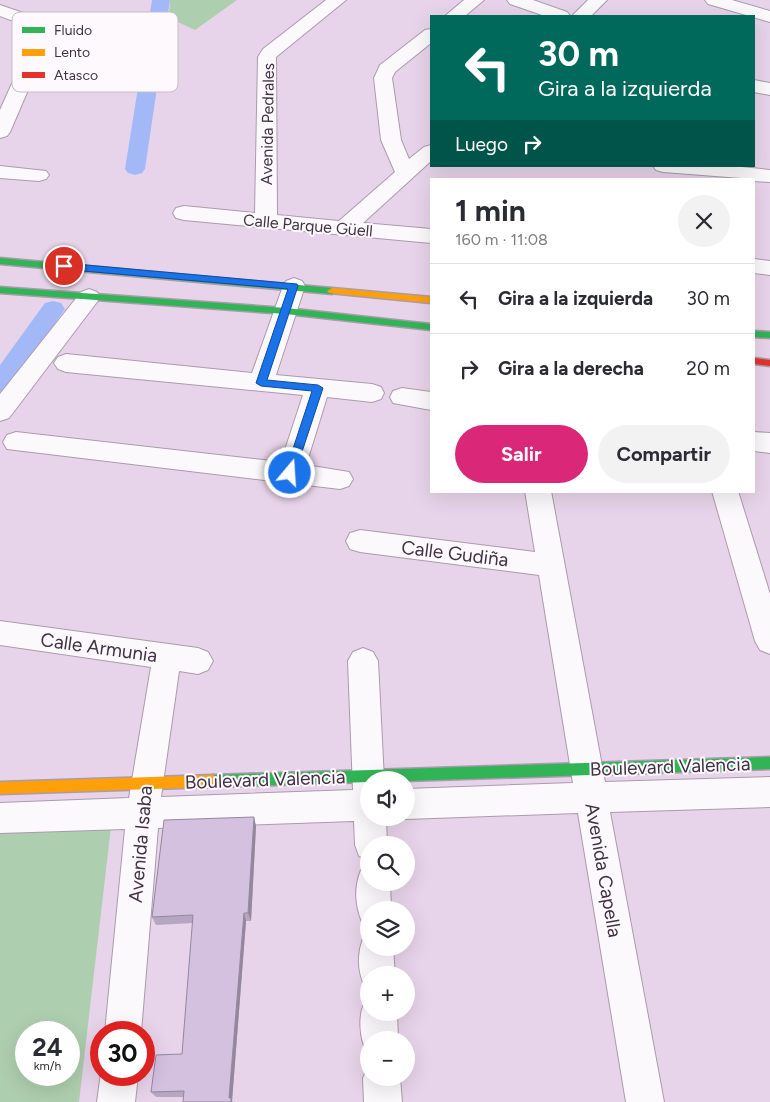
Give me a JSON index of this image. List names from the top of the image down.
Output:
{
  "streets": {
    "street": [
      "Avenida Pedrales",
      "Calle Parque Güell",
      "Calle Gudiña",
      "Calle Armunia",
      "Boulevard Valencia",
      "Avenida Isaba",
      "Avenida Capella"
    ]
  },
  "crossings": [
    ["Avenida Pedrales", "Calle Parque Güell"],
    ["Calle Gudiña", "Avenida Capella"],
    ["Calle Armunia", "Avenida Isaba"],
    ["Boulevard Valencia", "Avenida Isaba"],
    ["Boulevard Valencia", "Avenida Capella"]
  ],
  "legend": ["Fluido", "Lento", "Atasco"],
  "page": {
    "turn": ["30 m", "Gira a la izquierda"],
    "then": "Luego",
    "heading": ["1 min", "160 m · 11:08"],
    "list": [
      {
        "name": "Gira a la izquierda",
        "value": "30 m"
      },
      {
        "name": "Gira a la derecha",
        "value": "20 m"
      }
    ],
    "buttons": ["Salir", "Compartir"],
    "map_buttons": ["+", "−"],
    "speed": "24 km/h",
    "limit": "30"
  }
}
